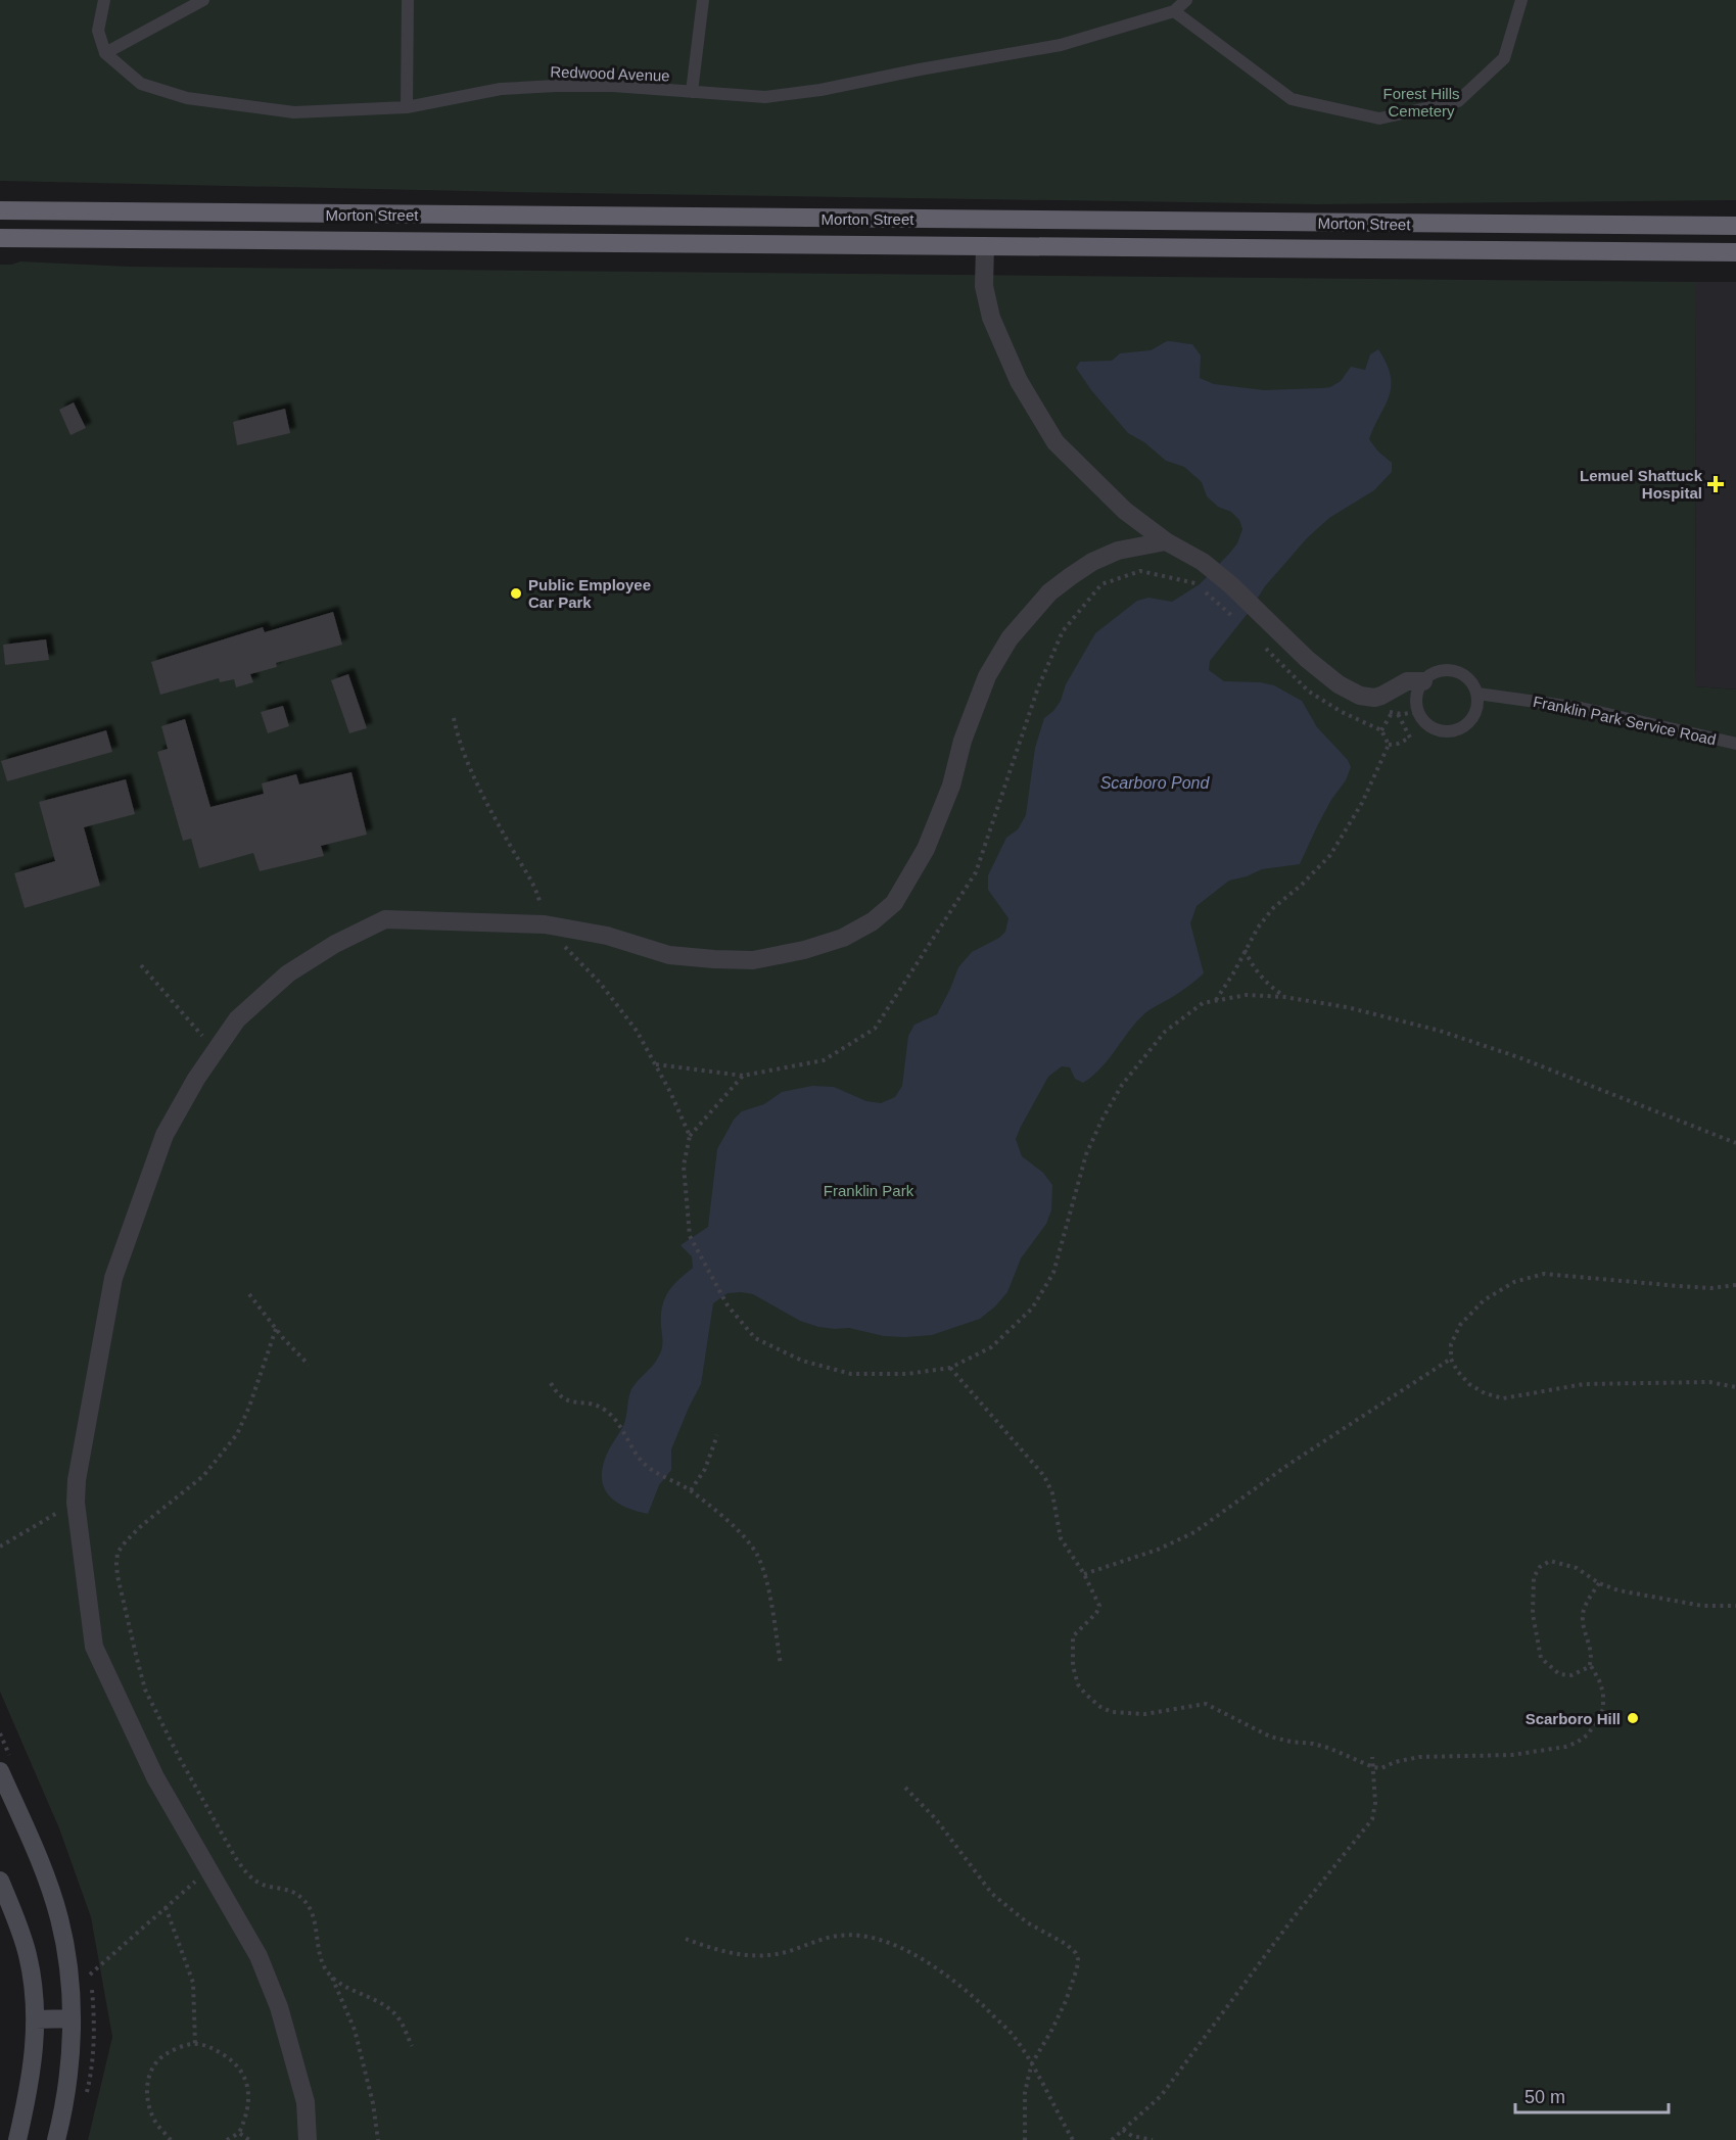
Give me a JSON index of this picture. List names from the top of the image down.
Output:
{
  "streets": {
    "highway": ["Morton Street"],
    "lane": ["Redwood Avenue", "Franklin Park Service Road"]
  },
  "water": ["Scarboro Pond"],
  "parks": ["Forest Hills Cemetery", "Franklin Park"],
  "places": {
    "health": ["Lemuel Shattuck Hospital"],
    "other": ["Public Employee Car Park", "Scarboro Hill"]
  },
  "scale_bar": "50 m"
}
